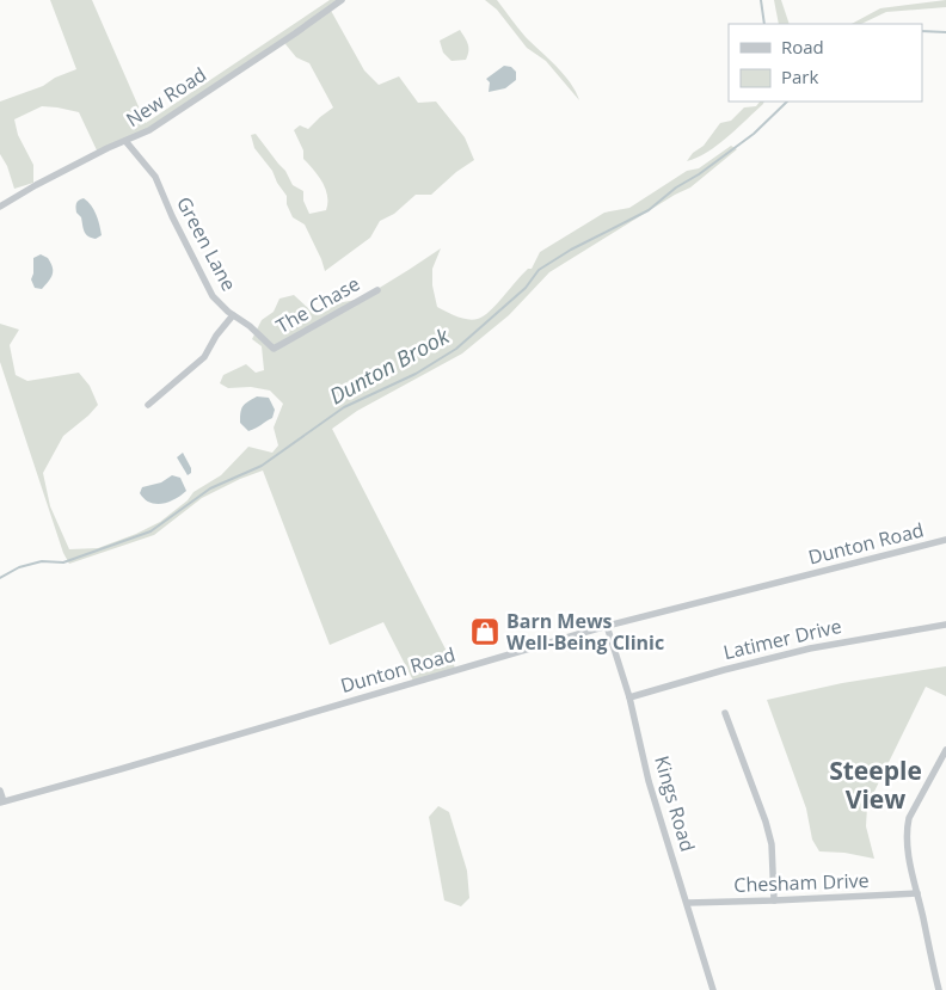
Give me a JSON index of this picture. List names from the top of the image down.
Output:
{
  "streets": {
    "street": [
      "New Road",
      "Green Lane",
      "The Chase",
      "Dunton Road",
      "Latimer Drive",
      "Kings Road",
      "Chesham Drive"
    ]
  },
  "crossings": [
    ["New Road", "Green Lane"],
    ["Green Lane", "The Chase"],
    ["Dunton Road", "Kings Road"],
    ["Latimer Drive", "Kings Road"],
    ["Kings Road", "Chesham Drive"]
  ],
  "districts": ["Steeple View"],
  "water": ["Dunton Brook"],
  "places": {
    "shop": ["Barn Mews Well-Being Clinic"]
  },
  "legend": ["Road", "Park"]
}
